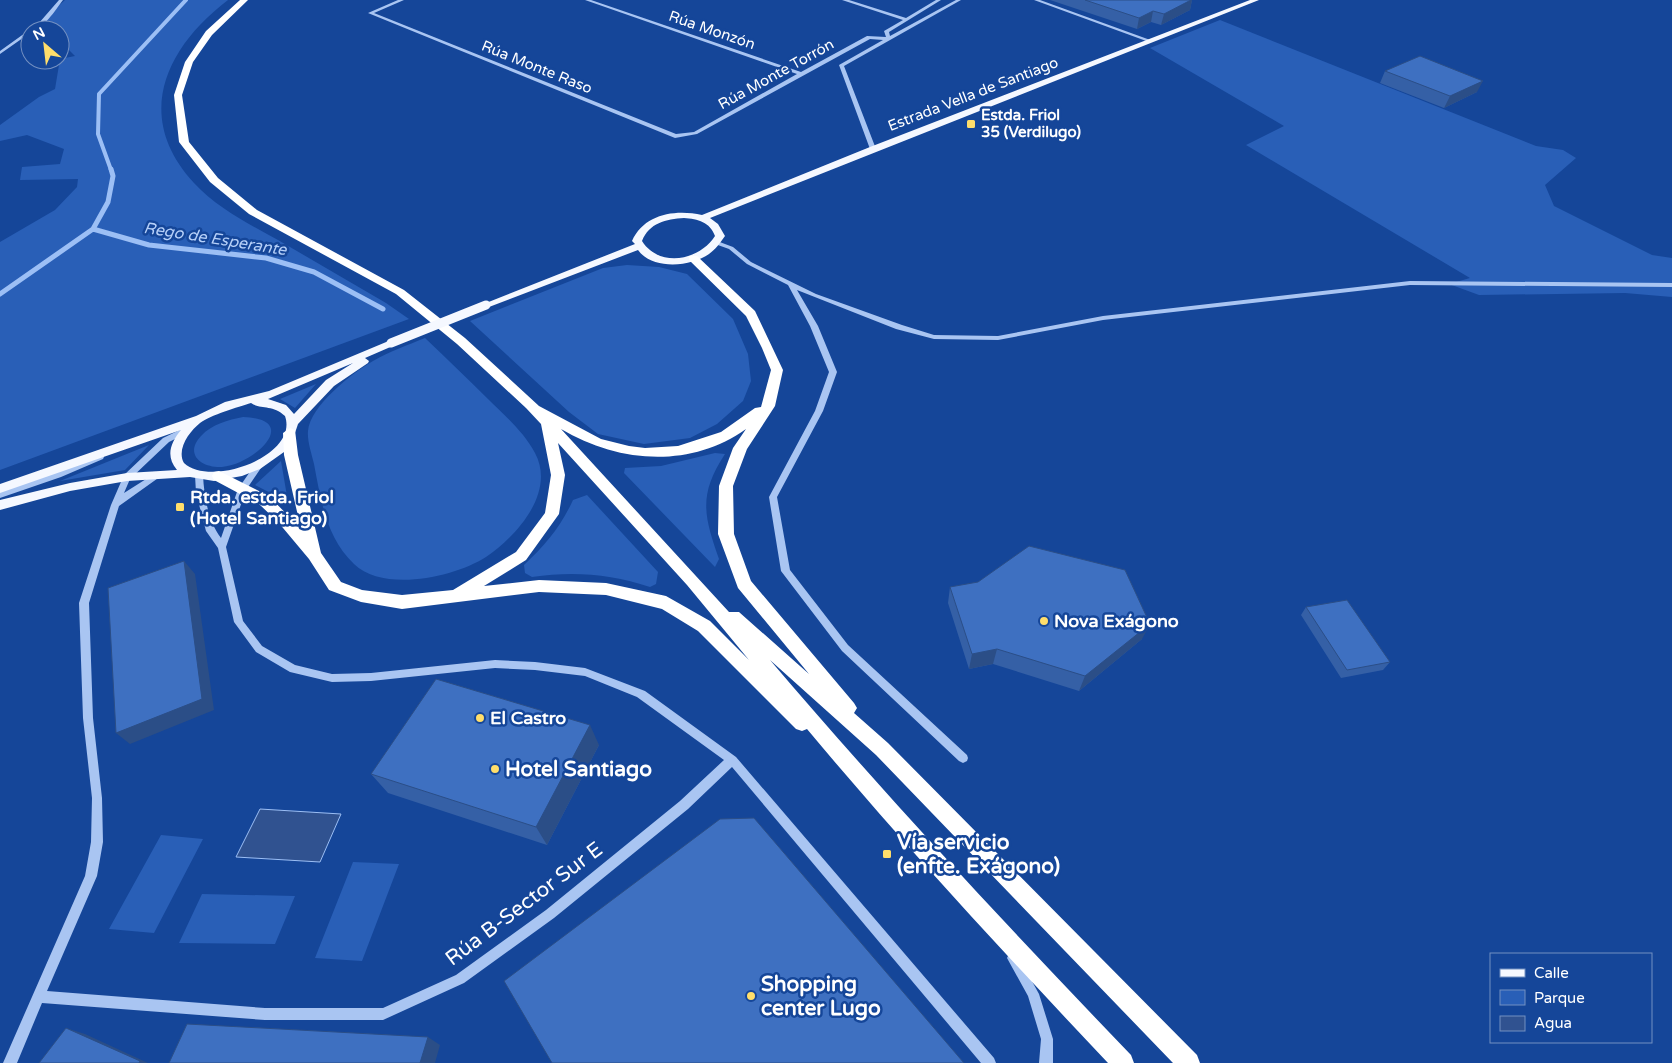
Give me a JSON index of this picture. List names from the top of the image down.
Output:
{
  "streets": {
    "main road": ["Estrada Vella de Santiago"],
    "street": [
      "Rúa Monzón",
      "Rúa Monte Raso",
      "Rúa Monte Torrón",
      "Rúa B-Sector Sur E"
    ]
  },
  "crossings": [
    ["Rúa Monzón", "Rúa Monte Torrón"],
    ["Rúa Monte Raso", "Rúa Monte Torrón"]
  ],
  "water": ["Rego de Esperante"],
  "places": {
    "transit": ["Estda. Friol 35 (Verdilugo)", "Rtda. estda. Friol (Hotel Santiago)", "Vía servicio (enfte. Exágono)"],
    "other": [
      "Nova Exágono",
      "El Castro",
      "Hotel Santiago",
      "Shopping center Lugo"
    ]
  },
  "legend": ["Calle", "Parque", "Agua"],
  "north": "top left"
}
